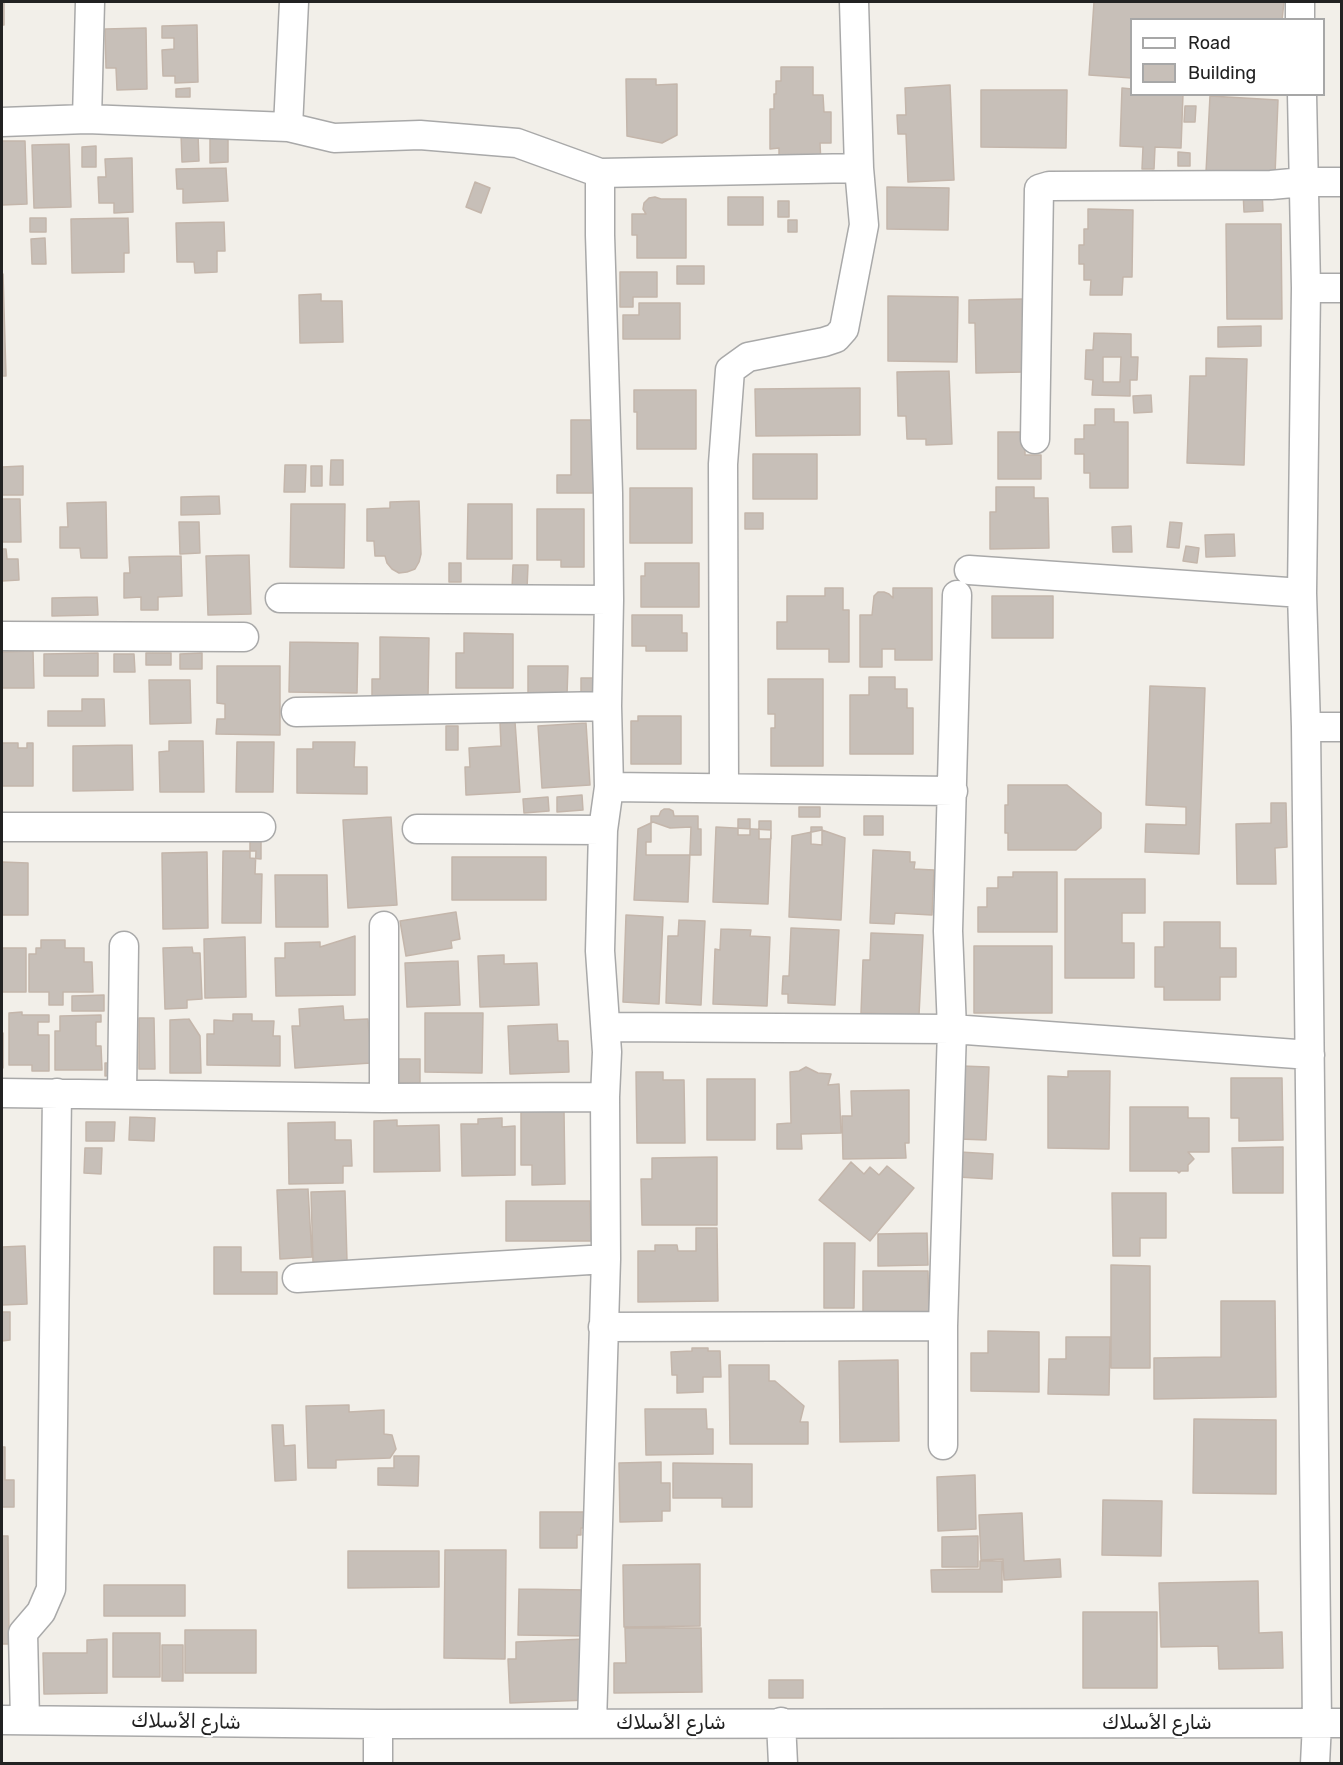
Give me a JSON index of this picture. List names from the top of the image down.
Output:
{
  "streets": {
    "street": ["شارع الأسلاك"]
  },
  "legend": ["Road", "Building"]
}
